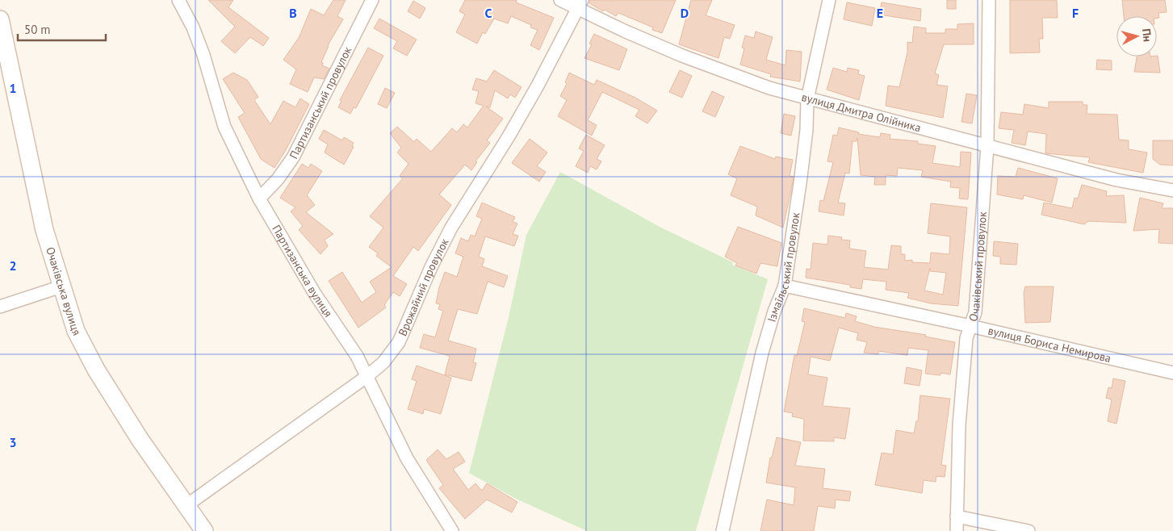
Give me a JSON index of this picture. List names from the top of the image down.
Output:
{
  "streets": {
    "street": [
      "Партизанський провулок",
      "вулиця Дмитра Олійника",
      "Очаківський провулок",
      "Ізмаїльський провулок",
      "Партизанська вулиця",
      "Врожайний провулок",
      "Очаківська вулиця",
      "вулиця Бориса Немирова"
    ]
  },
  "crossings": [
    ["Партизанський провулок", "Партизанська вулиця"],
    ["вулиця Дмитра Олійника", "Очаківський провулок"],
    ["вулиця Дмитра Олійника", "Ізмаїльський провулок"],
    ["вулиця Дмитра Олійника", "Врожайний провулок"],
    ["Очаківський провулок", "вулиця Бориса Немирова"],
    ["Ізмаїльський провулок", "вулиця Бориса Немирова"],
    ["Партизанська вулиця", "Врожайний провулок"],
    ["Врожайний провулок", "Очаківська вулиця"]
  ],
  "scale_bar": "50 m",
  "north": "right",
  "grid": {
    "columns": [
      "B",
      "C",
      "D",
      "E",
      "F"
    ],
    "rows": ["1", "2", "3"]
  }
}
